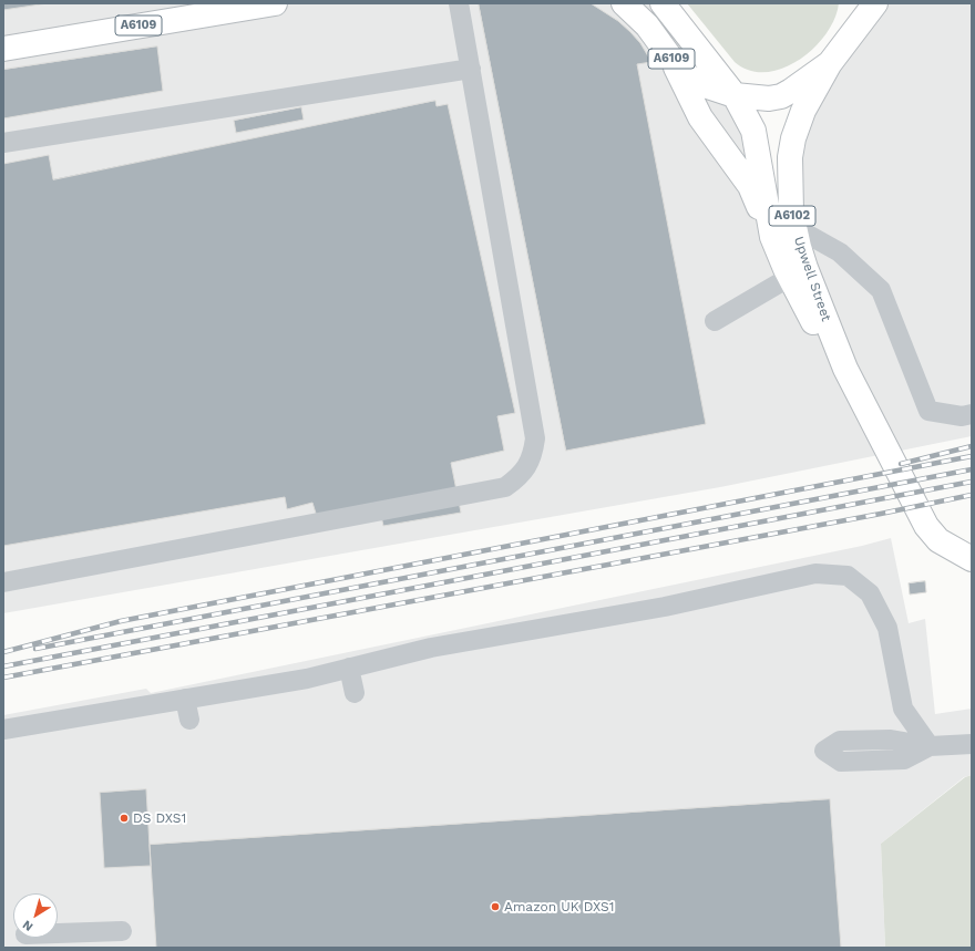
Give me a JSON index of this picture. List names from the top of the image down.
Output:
{
  "streets": {
    "main road": ["A6109", "A6102", "Upwell Street"]
  },
  "crossings": [
    ["A6109", "Upwell Street"]
  ],
  "places": ["DS DXS1", "Amazon UK DXS1"],
  "north": "bottom left"
}
